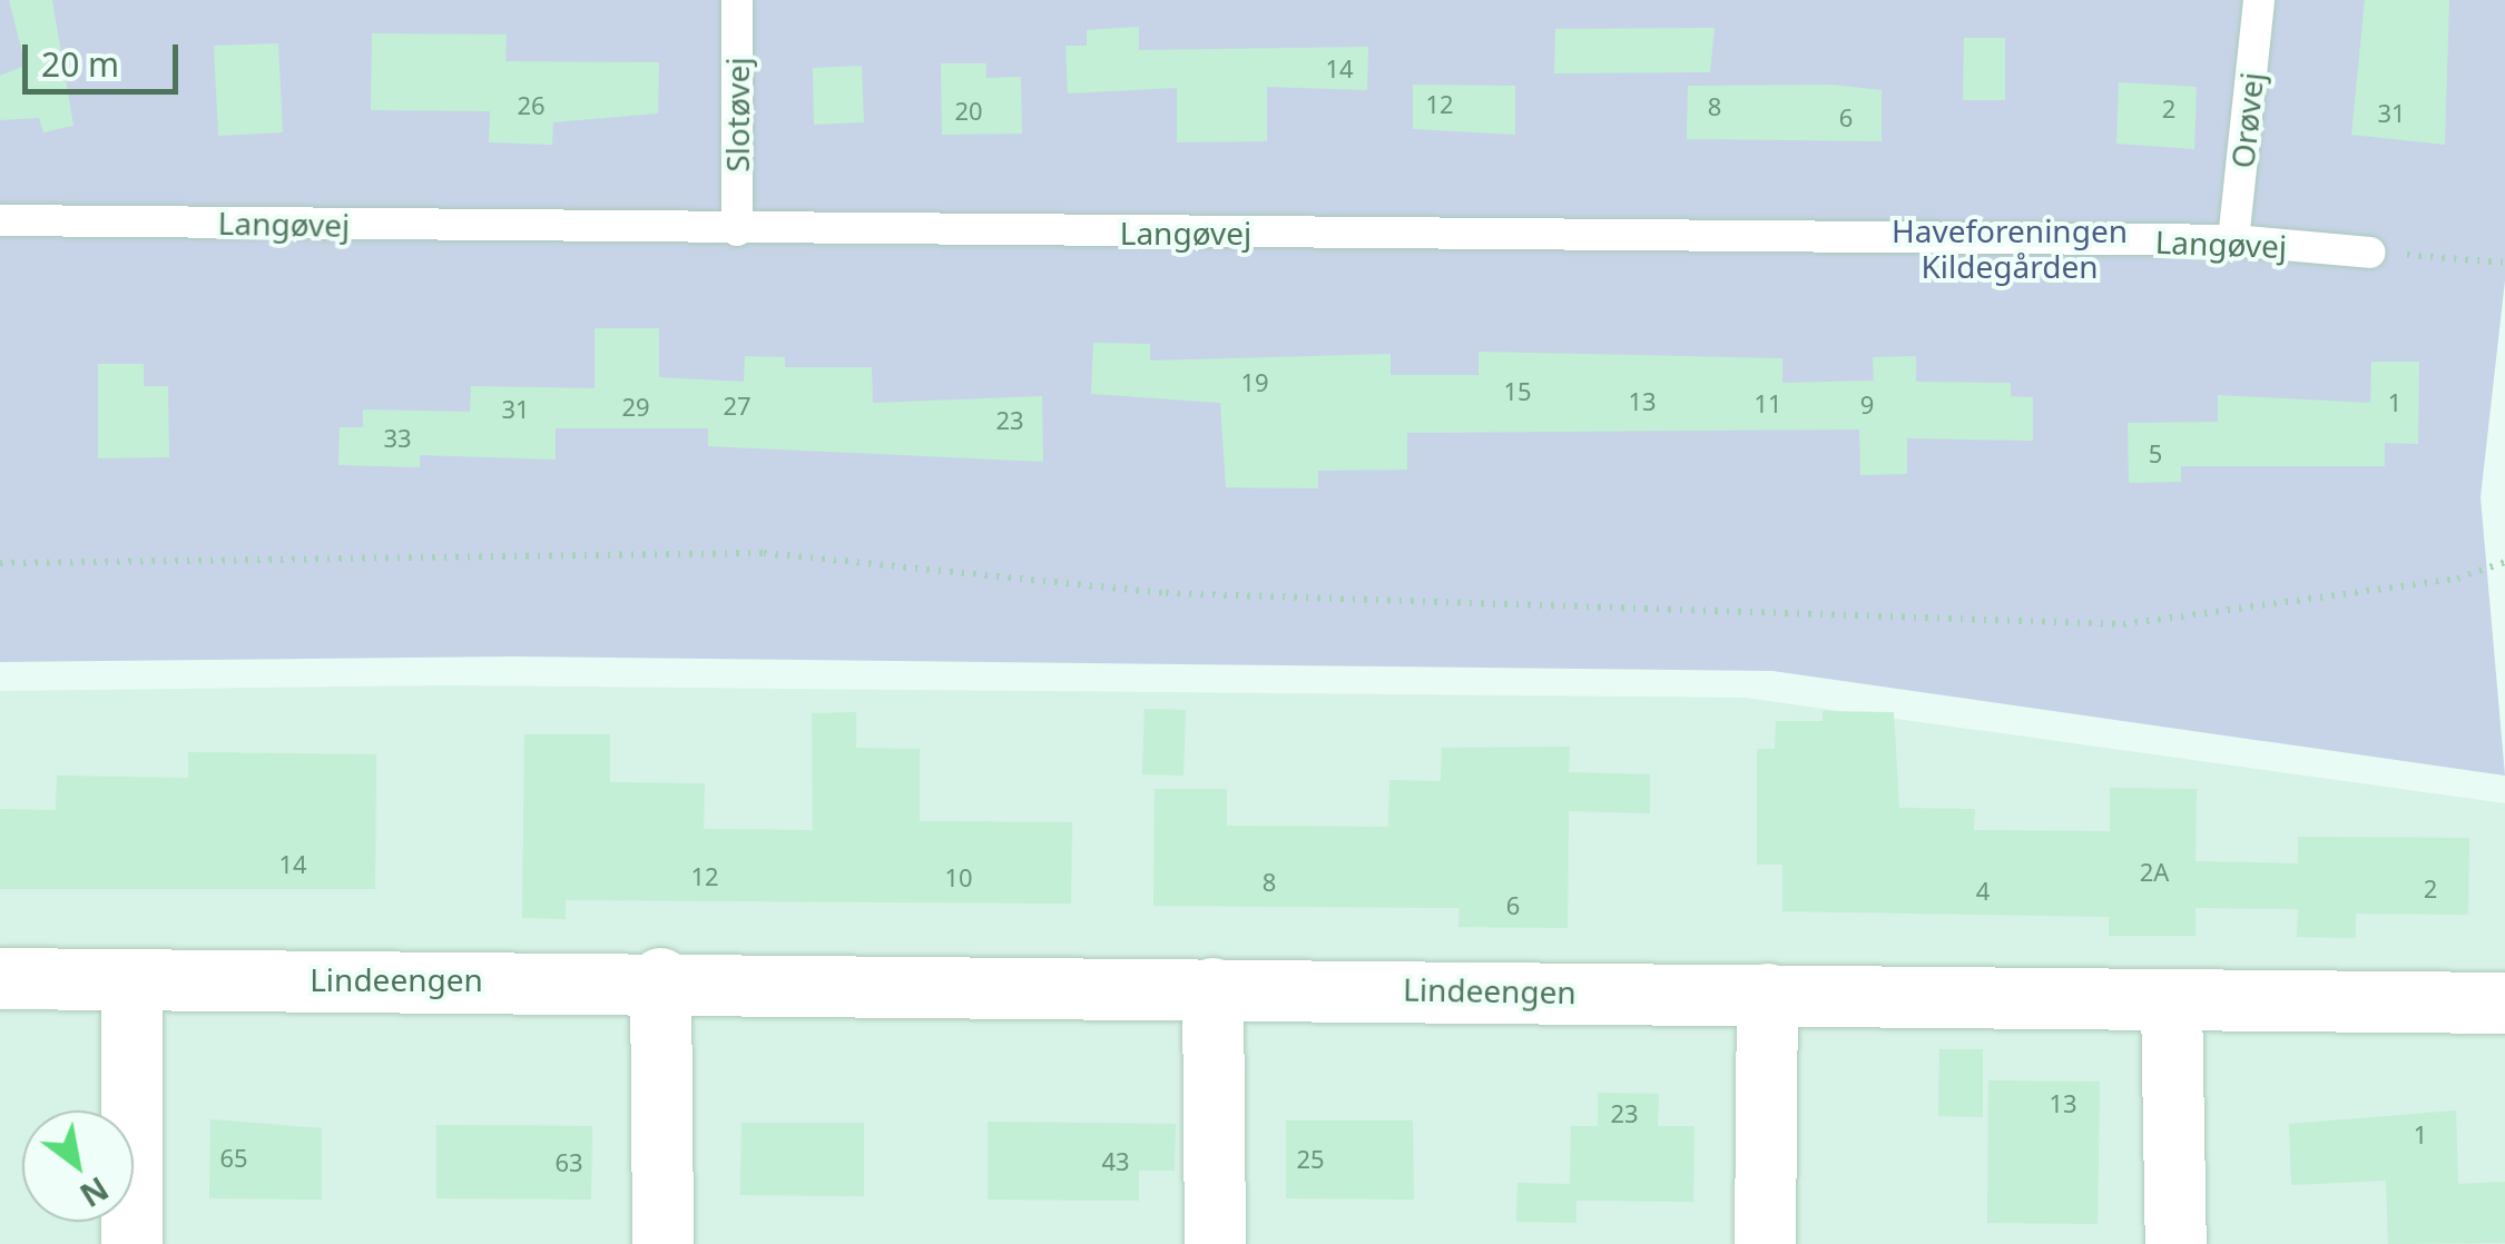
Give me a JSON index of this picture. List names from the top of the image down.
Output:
{
  "streets": {
    "street": ["Lindeengen"],
    "lane": ["Slotøvej", "Orøvej", "Langøvej"]
  },
  "crossings": [
    ["Slotøvej", "Langøvej"],
    ["Orøvej", "Langøvej"]
  ],
  "parks": ["Haveforeningen Kildegården"],
  "house_numbers": [
    "14",
    "12",
    "26",
    "8",
    "2",
    "20",
    "31",
    "6",
    "19",
    "15",
    "13",
    "1",
    "11",
    "9",
    "27",
    "29",
    "31",
    "23",
    "33",
    "5",
    "14",
    "2A",
    "12",
    "10",
    "8",
    "2",
    "4",
    "6",
    "13",
    "23",
    "1",
    "65",
    "25",
    "43",
    "63"
  ],
  "scale_bar": "20 m",
  "north": "bottom right"
}
